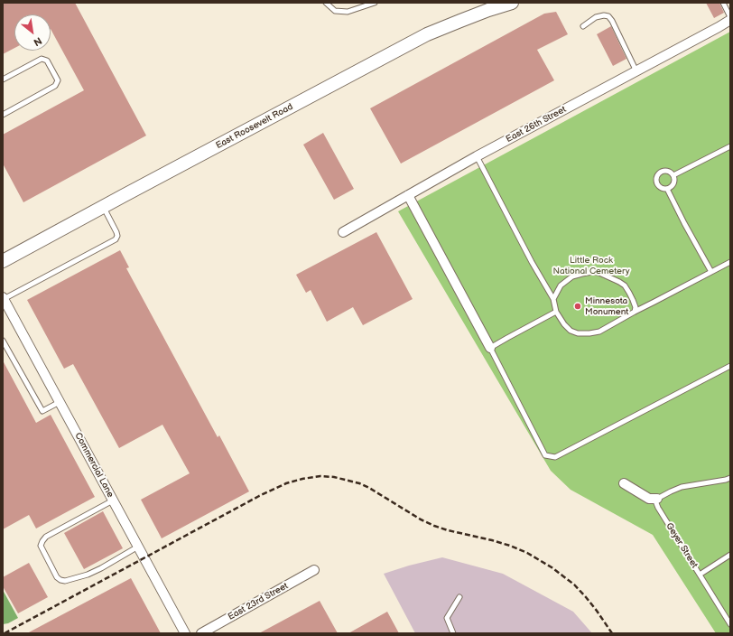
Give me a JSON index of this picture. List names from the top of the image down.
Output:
{
  "streets": {
    "main road": ["East Roosevelt Road"],
    "street": ["East 26th Street", "Commercial Lane", "East 23rd Street"],
    "lane": ["Geyer Street"]
  },
  "parks": ["Little Rock National Cemetery"],
  "places": ["Minnesota Monument"],
  "north": "bottom right"
}
